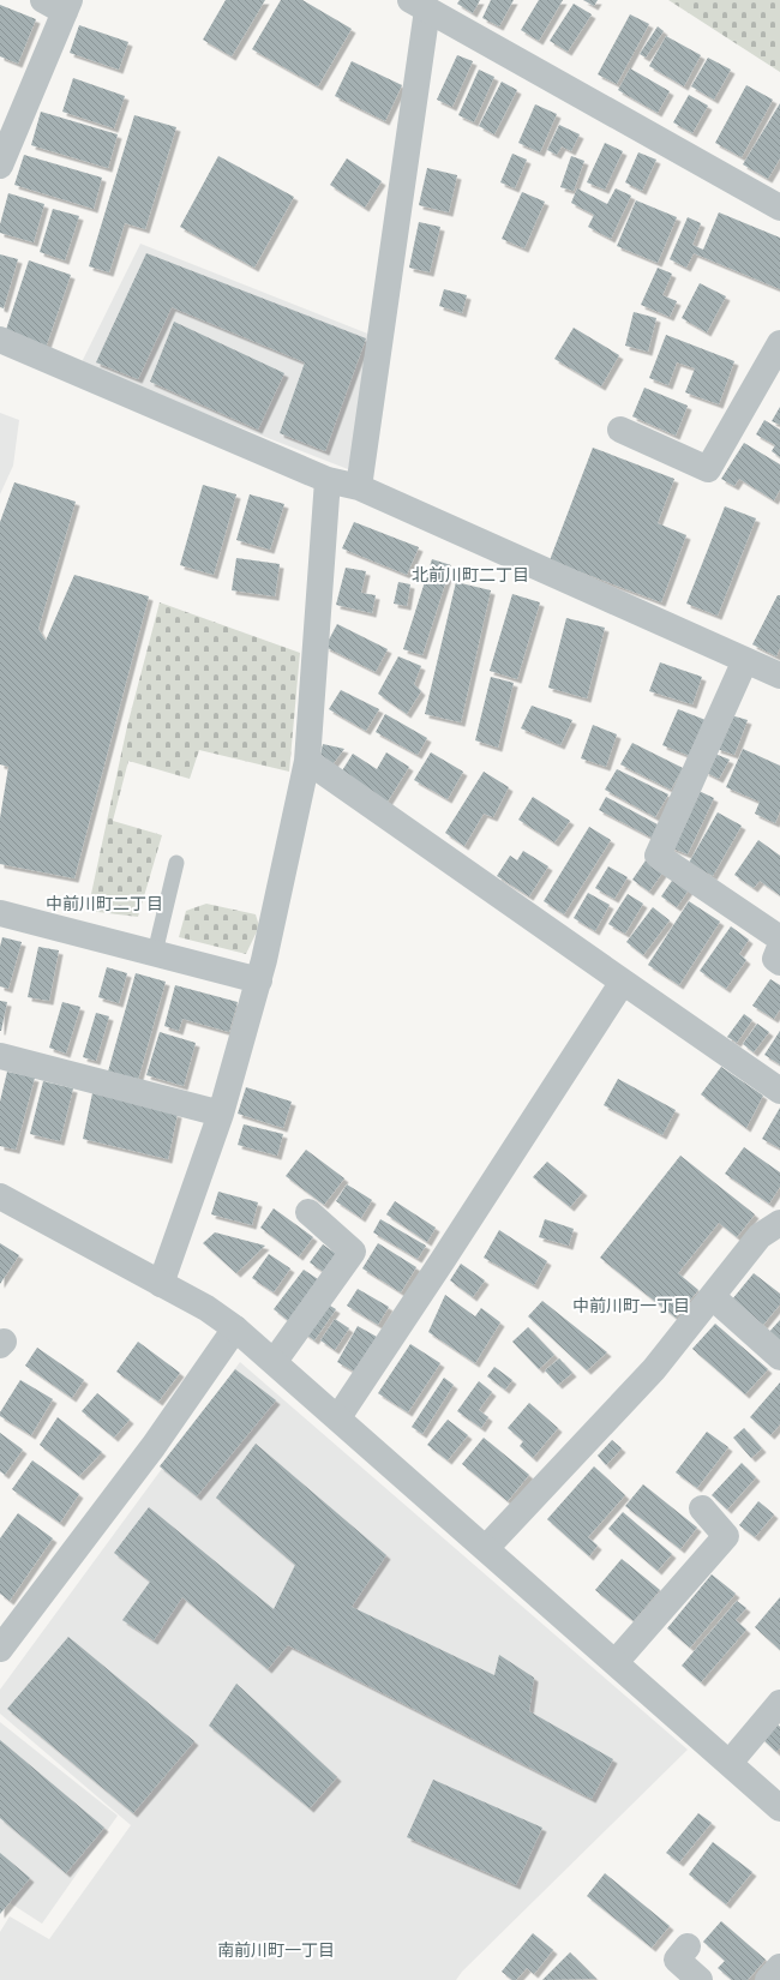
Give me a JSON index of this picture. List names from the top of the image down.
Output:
{
  "districts": [
    "北前川町二丁目",
    "中前川町二丁目",
    "中前川町一丁目",
    "南前川町一丁目"
  ]
}
